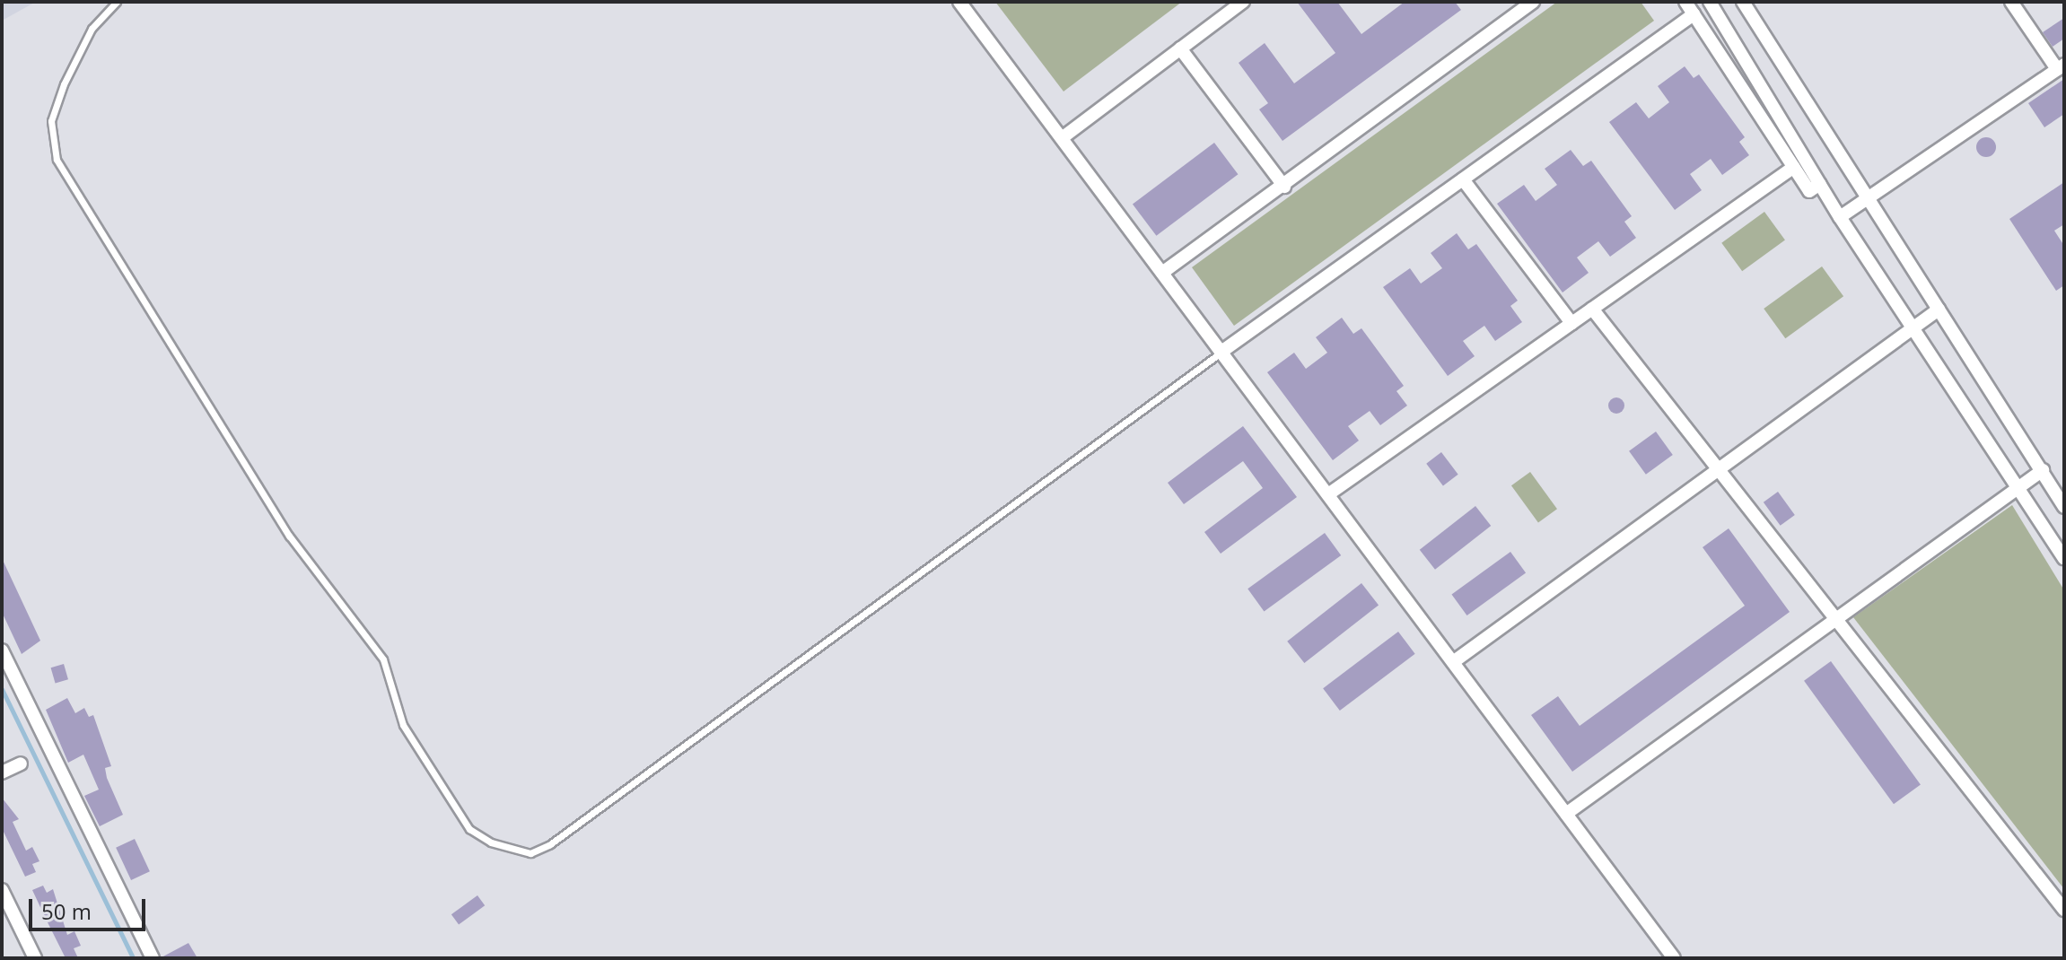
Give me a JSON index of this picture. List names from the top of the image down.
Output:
{
  "scale_bar": "50 m"
}
